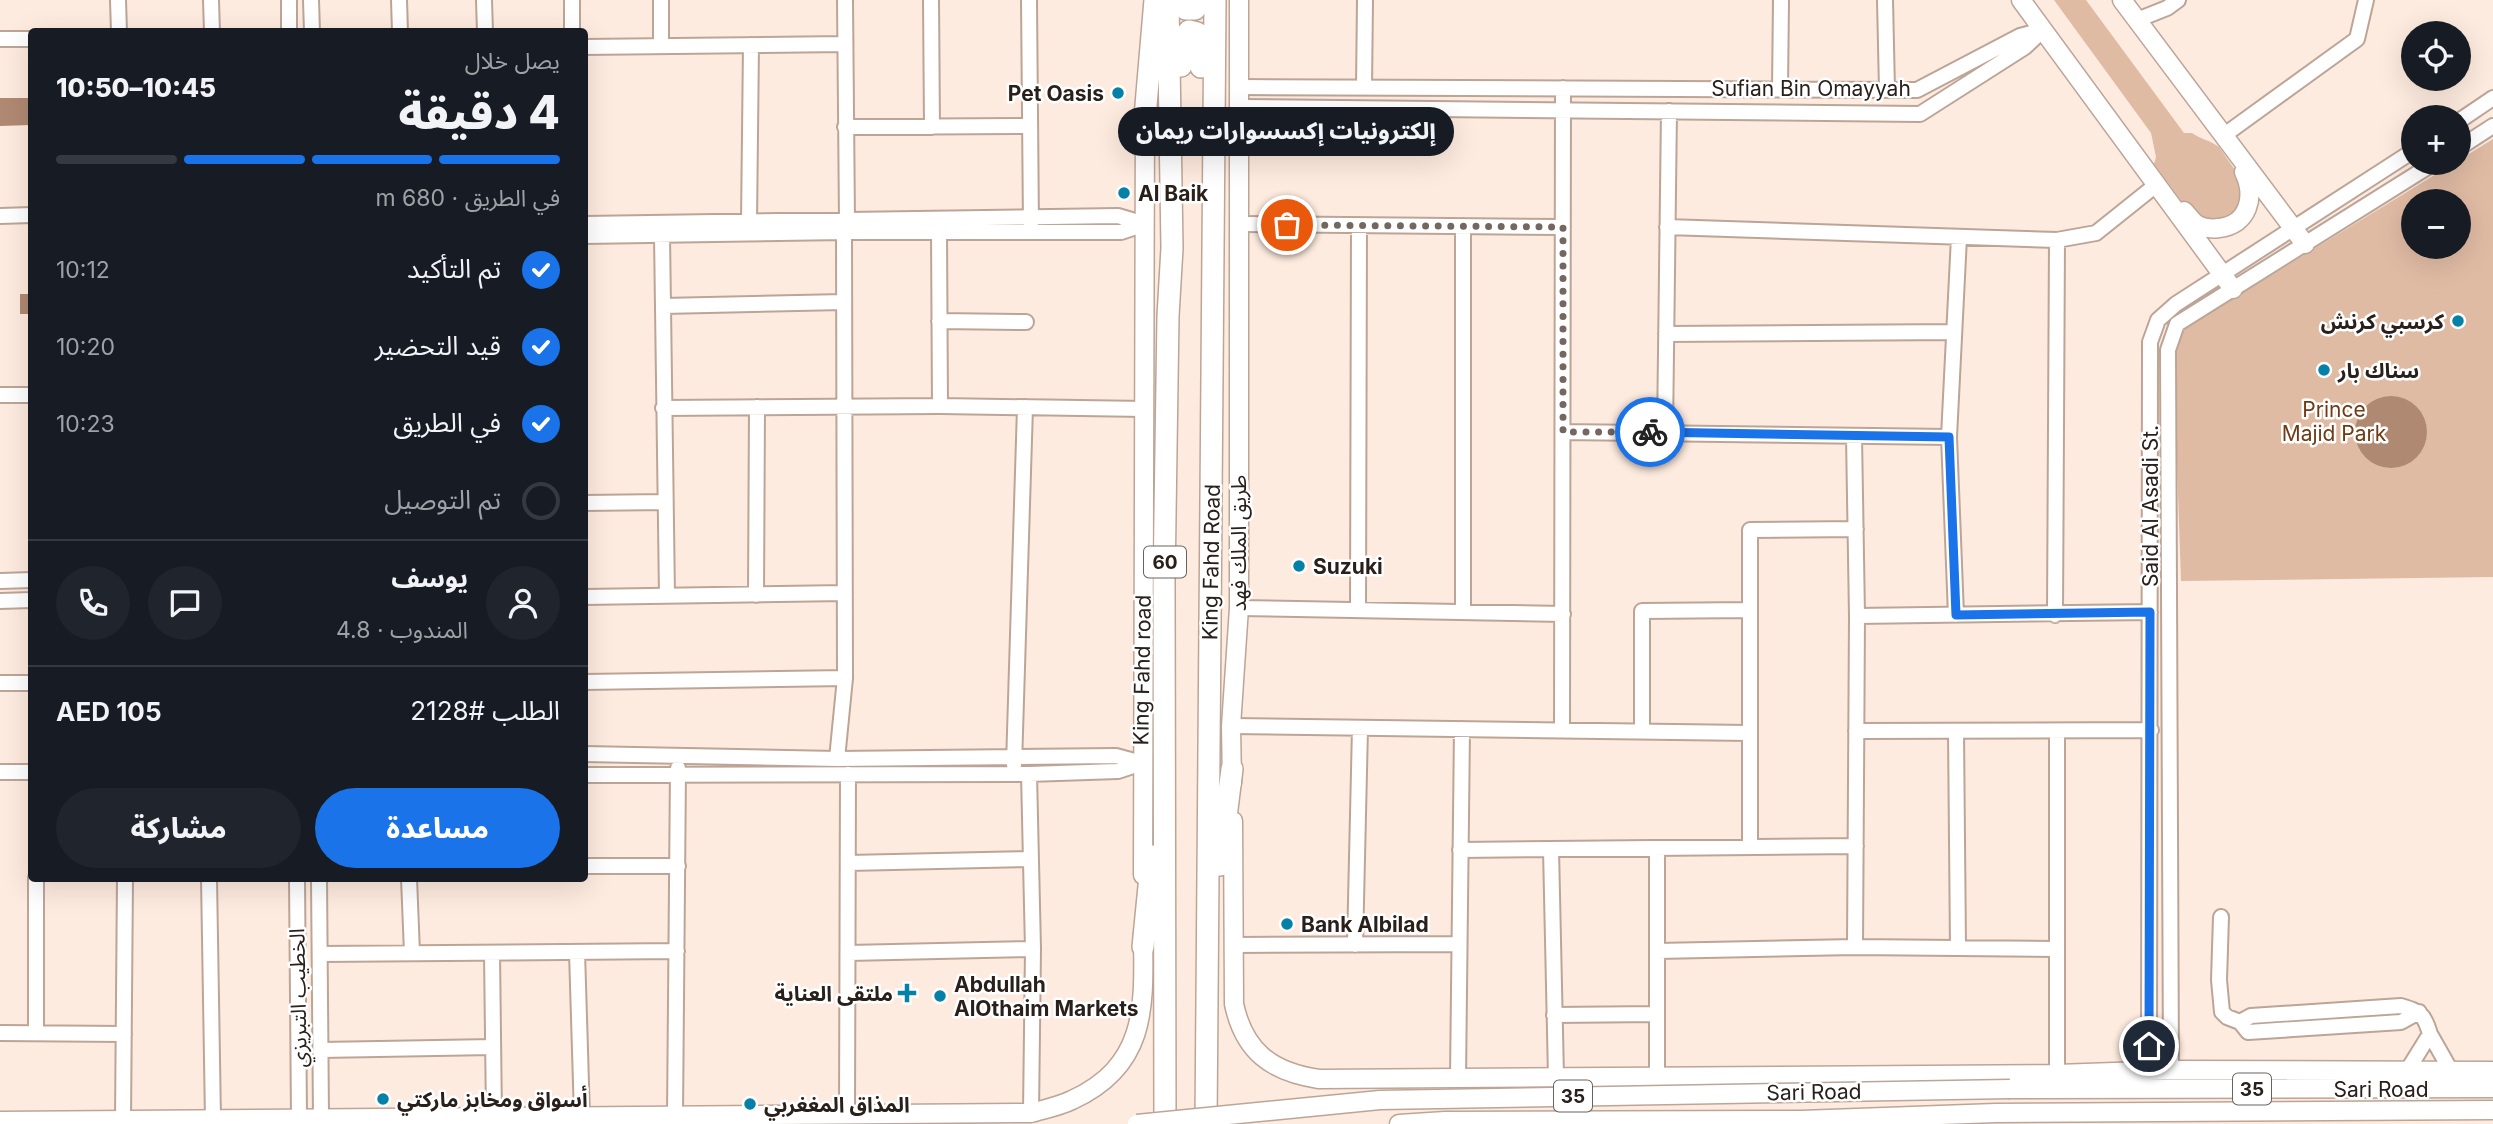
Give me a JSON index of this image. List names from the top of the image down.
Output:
{
  "streets": {
    "highway": ["60", "King Fahd Road"],
    "main road": [
      "طريق الملك فهد",
      "King Fahd road",
      "35",
      "Sari Road"
    ],
    "street": ["Sufian Bin Omayyah", "Said Al Asadi St.", "الخطيب التبريزي"]
  },
  "crossings": [
    ["Sufian Bin Omayyah", "طريق الملك فهد"],
    ["Said Al Asadi St.", "طريق الملك فهد"],
    ["King Fahd Road", "King Fahd road"],
    ["King Fahd road", "الخطيب التبريزي"]
  ],
  "parks": ["Prince Majid Park"],
  "places": {
    "other": [
      "Pet Oasis",
      "Al Baik",
      "إلكترونيات إكسسوارات ريمان",
      "كرسبي كرنش",
      "سناك بار",
      "Suzuki",
      "Bank Albilad",
      "Abdullah AlOthaim Markets",
      "أسواق ومخابز ماركتي",
      "المذاق المغغربي"
    ],
    "health": ["ملتقى العناية"]
  },
  "page": {
    "map_buttons": ["+", "−"],
    "heading": ["4 دقيقة", "يصل خلال", "10:45–10:50"],
    "panel": [
      "يوسف",
      "المندوب · 4.8",
      "الطلب #2128",
      "AED 105"
    ],
    "bubble": "إلكترونيات إكسسوارات ريمان",
    "bar": "في الطريق · 680 m",
    "list": [
      ["تم التأكيد", "10:12"],
      ["قيد التحضير", "10:20"],
      ["في الطريق", "10:23"],
      "تم التوصيل"
    ],
    "buttons": ["مساعدة", "مشاركة"]
  }
}
